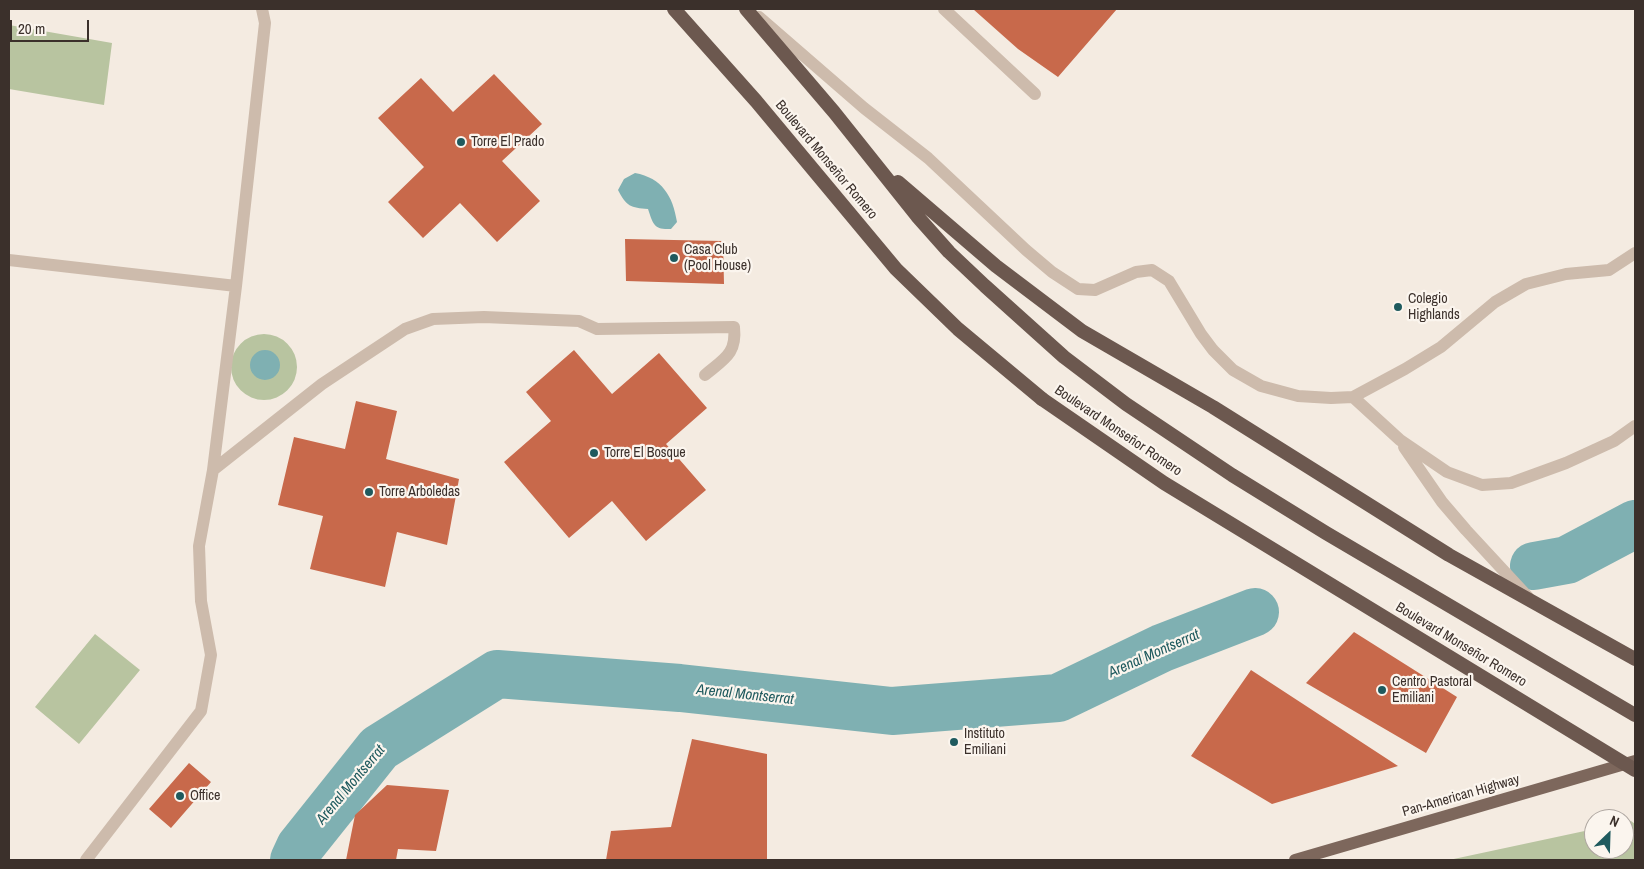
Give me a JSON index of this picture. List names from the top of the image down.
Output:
{
  "streets": {
    "highway": ["Boulevard Monseñor Romero"],
    "main road": ["Pan-American Highway"]
  },
  "water": ["Arenal Montserrat"],
  "places": [
    "Torre El Prado",
    "Casa Club (Pool House)",
    "Colegio Highlands",
    "Torre El Bosque",
    "Torre Arboledas",
    "Centro Pastoral Emiliani",
    "Instituto Emiliani",
    "Office"
  ],
  "scale_bar": "20 m",
  "north": "top right"
}
